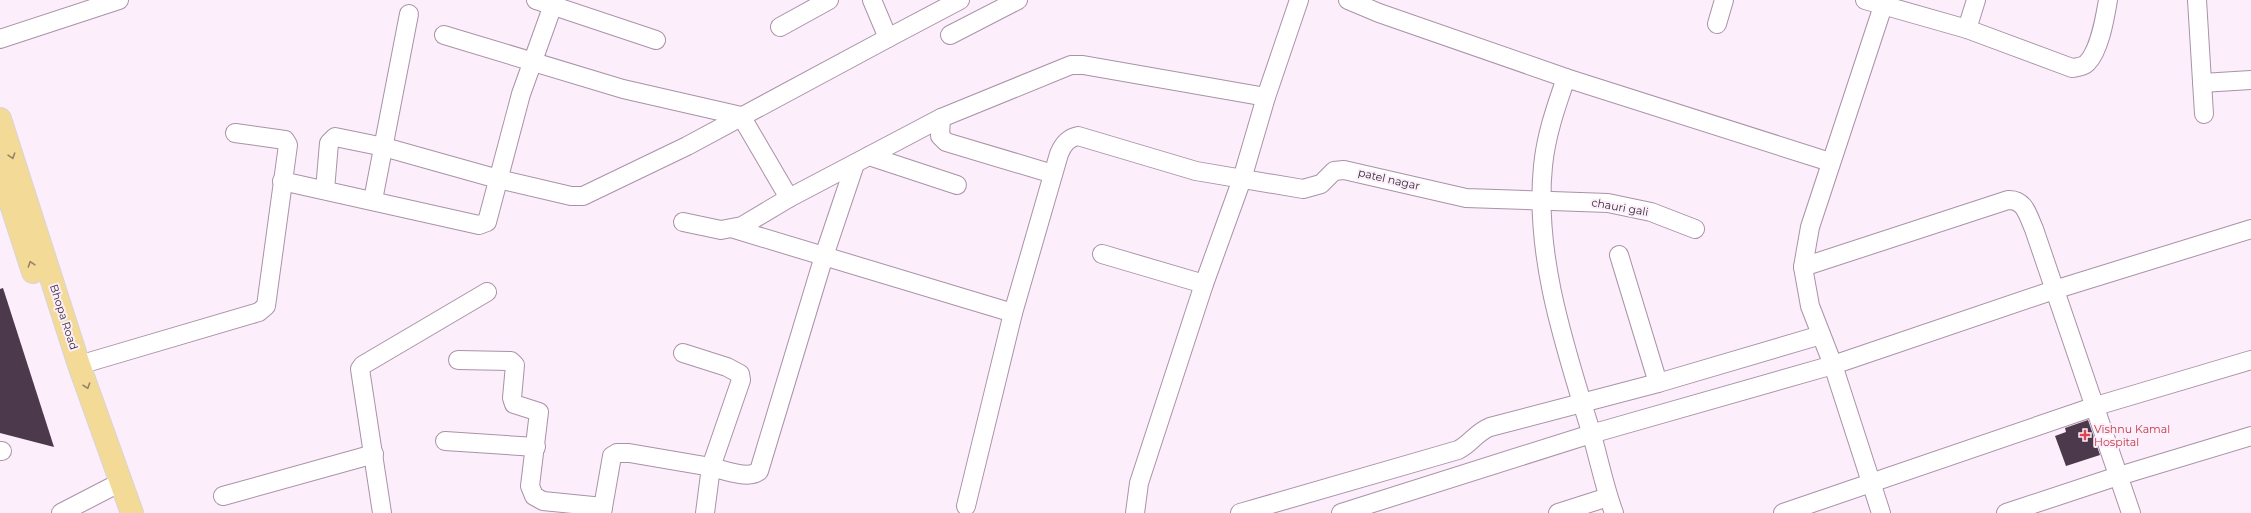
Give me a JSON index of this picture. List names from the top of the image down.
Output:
{
  "streets": {
    "main road": ["Bhopa Road"],
    "street": ["patel nagar", "chauri gali"]
  },
  "crossings": [
    ["patel nagar", "chauri gali"]
  ],
  "places": {
    "health": ["Vishnu Kamal Hospital"]
  }
}
